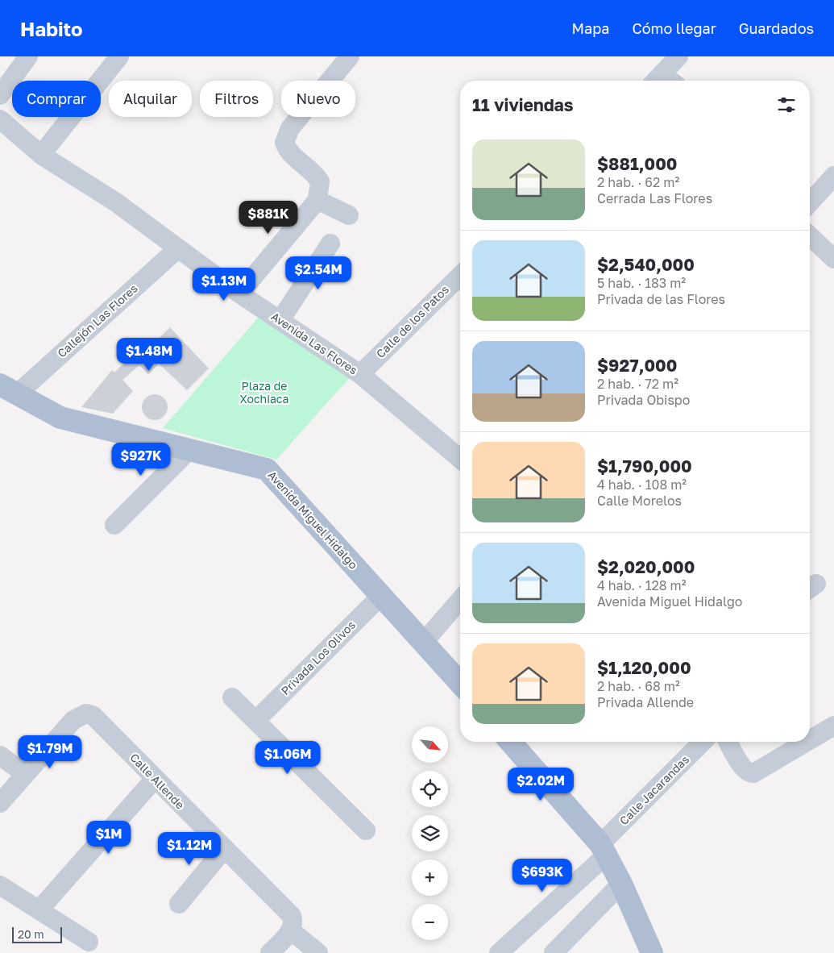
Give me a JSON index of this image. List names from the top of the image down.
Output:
{
  "streets": {
    "main road": ["Avenida Miguel Hidalgo"],
    "street": [
      "Callejón Las Flores",
      "Calle de los Patos",
      "Avenida Las Flores",
      "Privada Los Olivos",
      "Calle Allende",
      "Calle Jacarandas"
    ]
  },
  "crossings": [
    ["Callejón Las Flores", "Avenida Las Flores"],
    ["Callejón Las Flores", "Avenida Miguel Hidalgo"],
    ["Calle de los Patos", "Avenida Las Flores"],
    ["Avenida Miguel Hidalgo", "Privada Los Olivos"]
  ],
  "parks": ["Plaza de Xochiaca"],
  "scale_bar": "20 m",
  "north": "bottom right",
  "page": {
    "header": "Habito",
    "nav": ["Mapa", "Cómo llegar", "Guardados"],
    "chip": [
      "Comprar",
      "Alquilar",
      "Filtros",
      "Nuevo"
    ],
    "heading": "11 viviendas",
    "list": [
      {
        "name": "$881,000",
        "note": "2 hab. · 62 m² · Cerrada Las Flores"
      },
      {
        "name": "$2,540,000",
        "note": "5 hab. · 183 m² · Privada de las Flores"
      },
      {
        "name": "$927,000",
        "note": "2 hab. · 72 m² · Privada Obispo"
      },
      {
        "name": "$1,790,000",
        "note": "4 hab. · 108 m² · Calle Morelos"
      },
      {
        "name": "$2,020,000",
        "note": "4 hab. · 128 m² · Avenida Miguel Hidalgo"
      },
      {
        "name": "$1,120,000",
        "note": "2 hab. · 68 m² · Privada Allende"
      }
    ],
    "price": [
      "$881K",
      "$2.54M",
      "$1.13M",
      "$1.48M",
      "$927K",
      "$1.79M",
      "$1.06M",
      "$2.02M",
      "$1M",
      "$1.12M",
      "$693K"
    ],
    "map_buttons": ["+", "−"],
    "scale": "20 m"
  }
}
